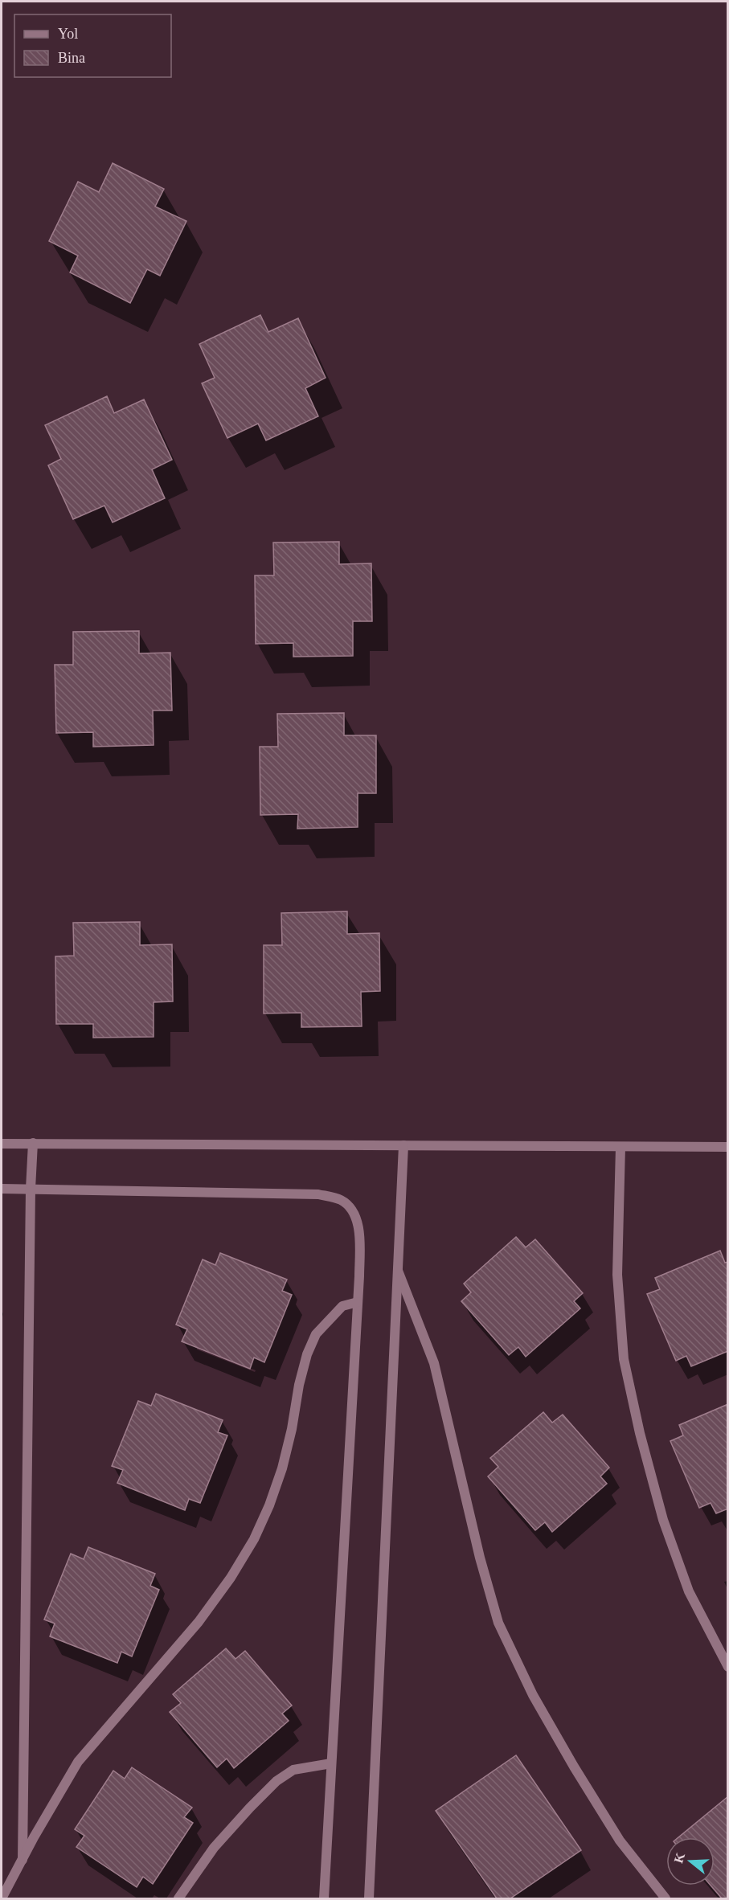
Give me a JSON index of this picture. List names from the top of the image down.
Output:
{
  "legend": ["Yol", "Bina"],
  "north": "left"
}
